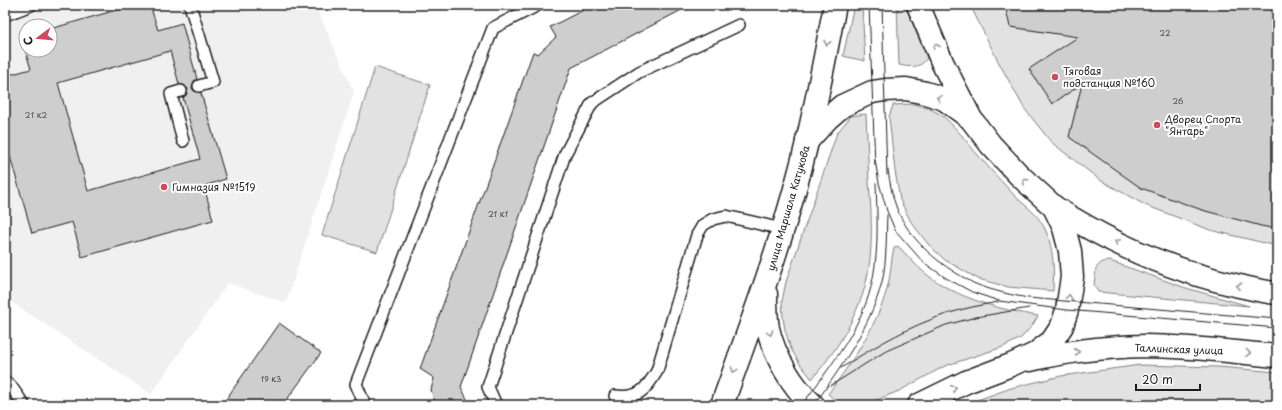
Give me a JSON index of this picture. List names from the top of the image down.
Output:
{
  "streets": {
    "main road": ["улица Маршала Катукова", "Таллинская улица"]
  },
  "one_way": ["улица Маршала Катукова"],
  "places": ["Тяговая подстанция №160", "Дворец Спорта \"Янтарь\"", "Гимназия №1519"],
  "house_numbers": [
    "22",
    "26",
    "21 к2",
    "21 к1",
    "19 к3"
  ],
  "scale_bar": "20 m",
  "north": "left"
}
